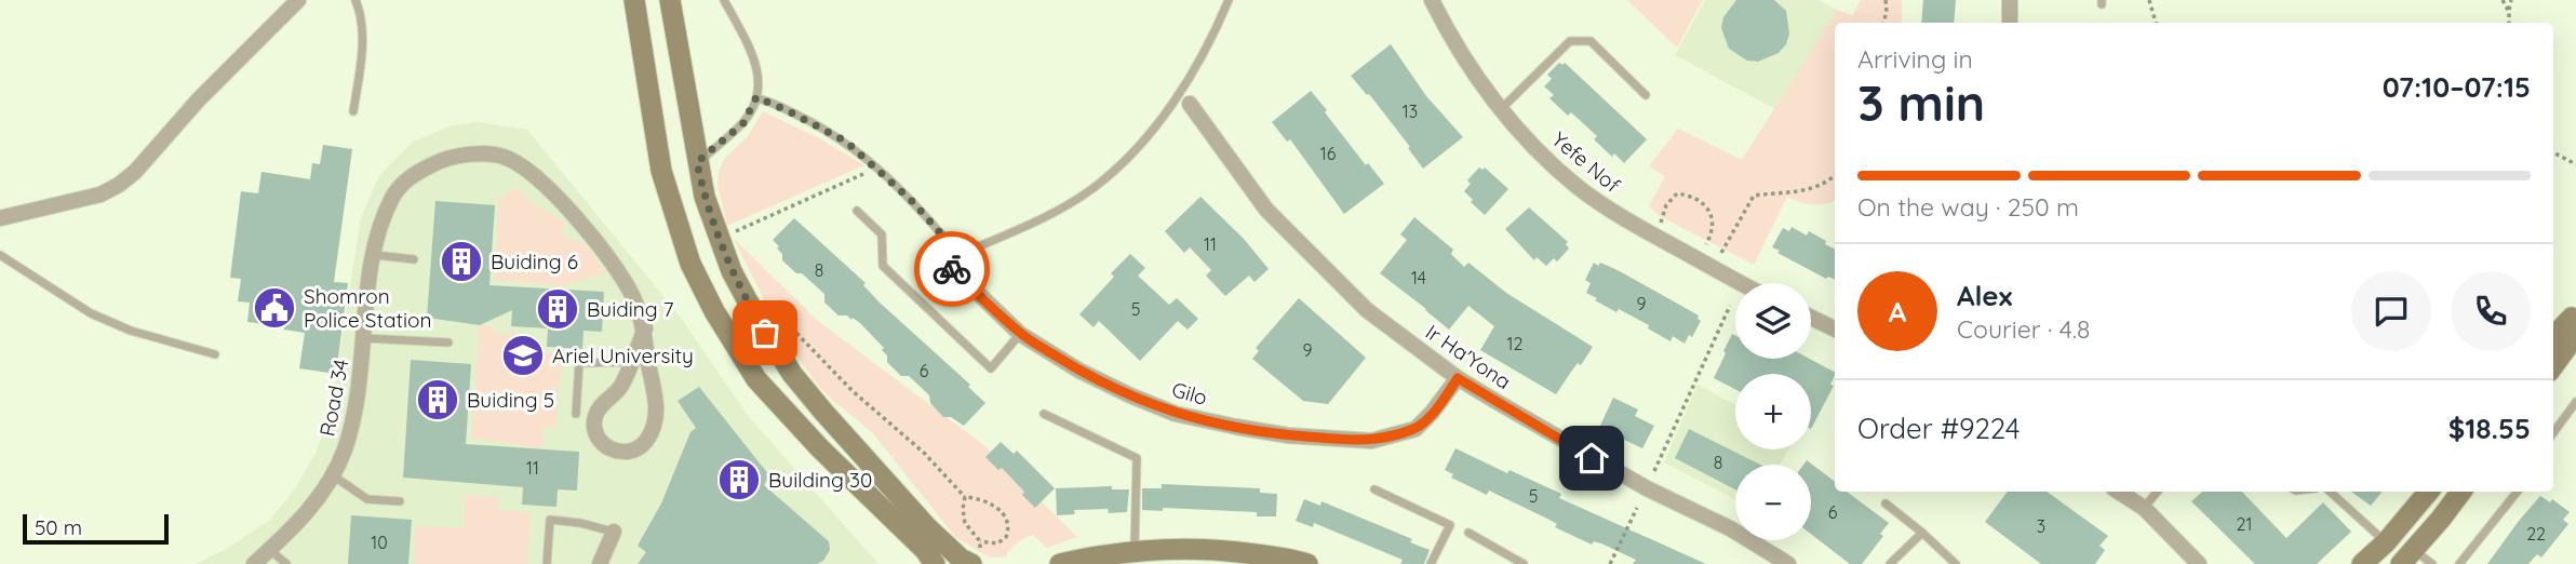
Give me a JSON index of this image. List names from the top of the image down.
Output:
{
  "streets": {
    "street": [
      "Yefe Nof",
      "Ir Ha'Yona",
      "Gilo",
      "Road 34"
    ]
  },
  "crossings": [
    ["Ir Ha'Yona", "Gilo"]
  ],
  "places": {
    "building": [
      "Buiding 6",
      "Buiding 7",
      "Buiding 5",
      "Building 30"
    ],
    "public building": ["Shomron Police Station"],
    "school or university": ["Ariel University"]
  },
  "house_numbers": [
    "13",
    "16",
    "11",
    "8",
    "14",
    "9",
    "5",
    "12",
    "9",
    "6",
    "8",
    "11",
    "5",
    "6",
    "21",
    "3",
    "22",
    "10"
  ],
  "scale_bar": "50 m",
  "page": {
    "heading": ["3 min", "Arriving in", "07:10–07:15"],
    "panel": [
      "Alex",
      "Courier · 4.8",
      "Order #9224",
      "$18.55"
    ],
    "bar": "On the way · 250 m",
    "round": "A",
    "map_buttons": ["+", "−"],
    "scale": "50 m"
  }
}
